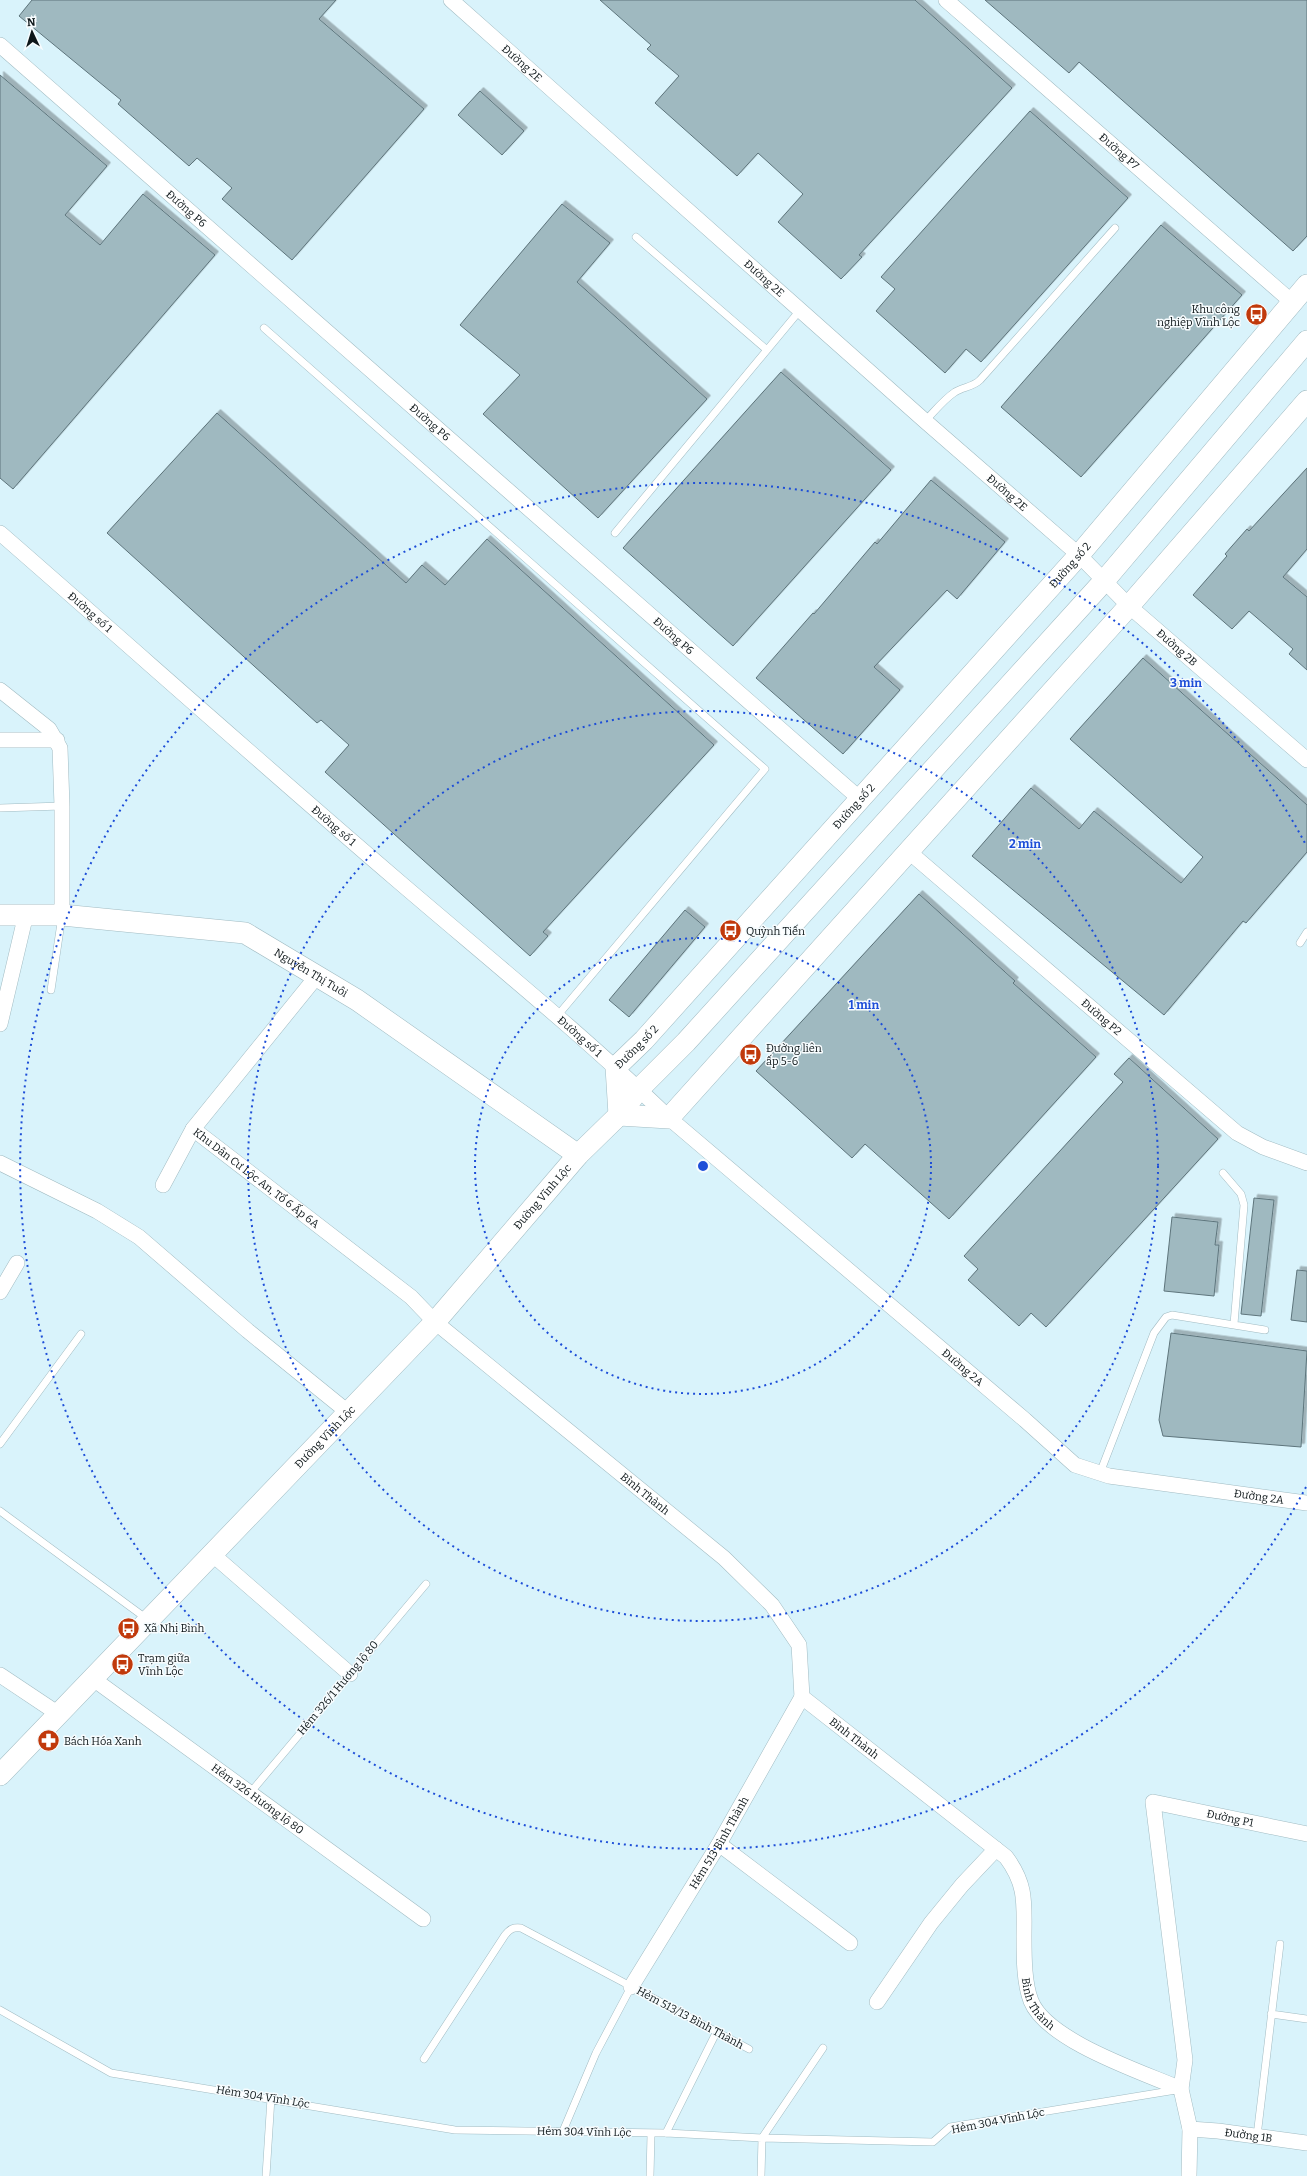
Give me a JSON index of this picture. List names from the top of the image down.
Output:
{
  "streets": {
    "main road": ["Đường số 2", "Nguyễn Thị Tuôi", "Đường Vĩnh Lộc"],
    "street": [
      "Đường 2E",
      "Đường P7",
      "Đường P6",
      "Đường số 1",
      "Đường 2B",
      "Đường P2",
      "Khu Dân Cư Lộc An, Tổ 6 Ấp 6A",
      "Đường 2A",
      "Bình Thành",
      "Hẻm 326 Hương lộ 80",
      "Đường P1",
      "Hẻm 513 Bình Thành",
      "Đường 1B"
    ],
    "lane": ["Hẻm 326/1 Hương lộ 80", "Hẻm 513/13 Bình Thành", "Hẻm 304 Vĩnh Lộc"]
  },
  "crossings": [
    ["Đường 2E", "Đường số 2"],
    ["Đường 2E", "Đường 2B"],
    ["Đường P7", "Đường số 2"],
    ["Đường P6", "Đường số 2"],
    ["Đường số 2", "Đường số 1"],
    ["Đường số 2", "Đường Vĩnh Lộc"],
    ["Đường số 1", "Đường Vĩnh Lộc"],
    ["Đường số 1", "Đường 2A"],
    ["Nguyễn Thị Tuôi", "Khu Dân Cư Lộc An, Tổ 6 Ấp 6A"],
    ["Nguyễn Thị Tuôi", "Đường Vĩnh Lộc"],
    ["Khu Dân Cư Lộc An, Tổ 6 Ấp 6A", "Đường Vĩnh Lộc"],
    ["Khu Dân Cư Lộc An, Tổ 6 Ấp 6A", "Bình Thành"],
    ["Đường Vĩnh Lộc", "Bình Thành"],
    ["Đường Vĩnh Lộc", "Hẻm 326 Hương lộ 80"],
    ["Bình Thành", "Đường P1"],
    ["Bình Thành", "Hẻm 513 Bình Thành"],
    ["Bình Thành", "Hẻm 304 Vĩnh Lộc"],
    ["Hẻm 326/1 Hương lộ 80", "Hẻm 326 Hương lộ 80"],
    ["Đường P1", "Hẻm 304 Vĩnh Lộc"],
    ["Hẻm 513 Bình Thành", "Hẻm 513/13 Bình Thành"]
  ],
  "places": {
    "bus stop": [
      "Khu công nghiệp Vĩnh Lộc",
      "Quỳnh Tiến",
      "Đường liên ấp 5-6",
      "Xã Nhị Bình",
      "Trạm giữa Vĩnh Lộc"
    ],
    "pharmacy": ["Bách Hóa Xanh"]
  },
  "north": "top",
  "rings": ["3 min", "2 min", "1 min"]
}
